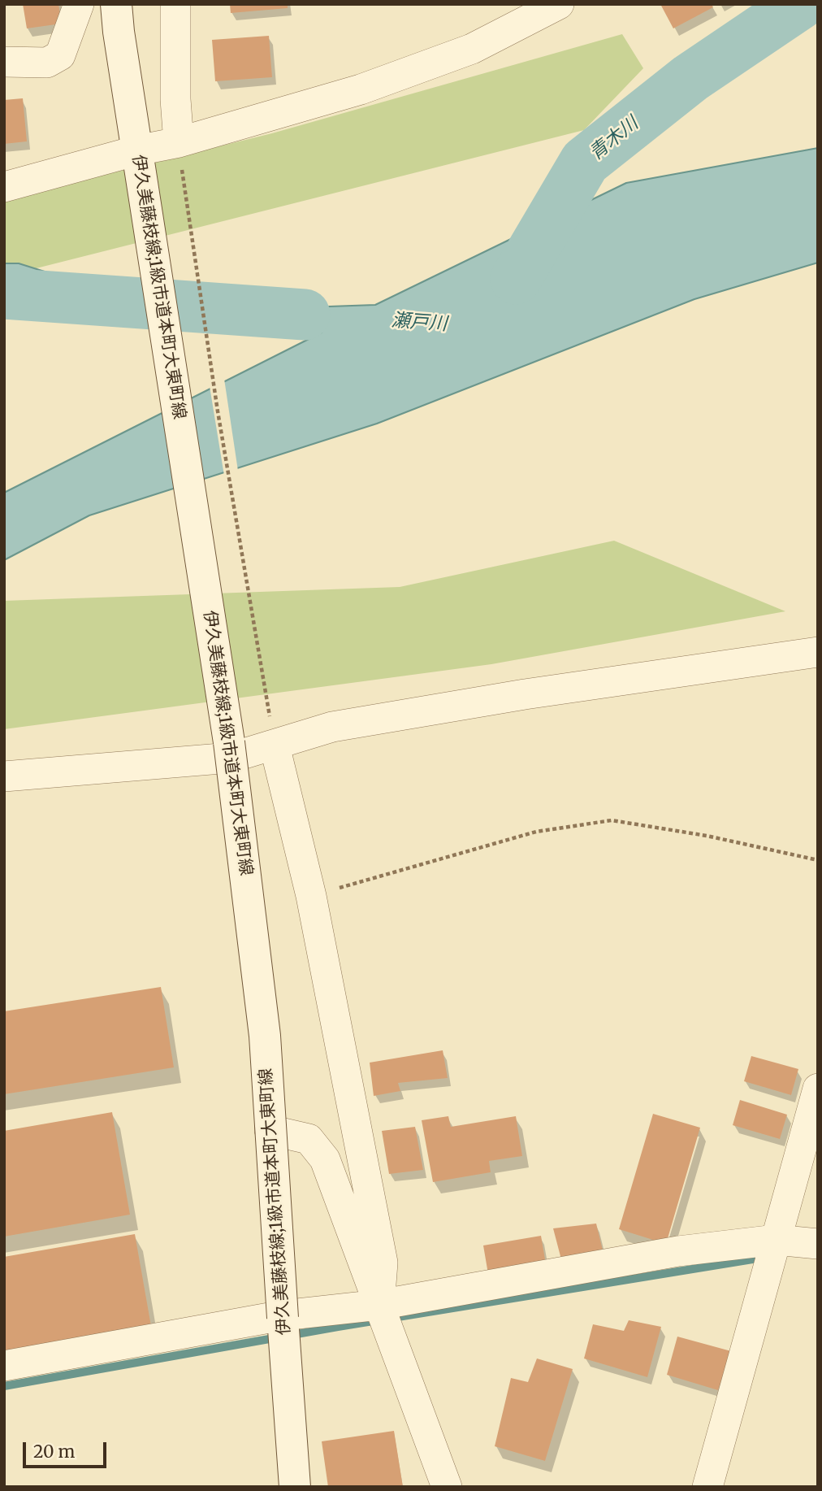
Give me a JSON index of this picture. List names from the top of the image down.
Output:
{
  "streets": {
    "main road": ["伊久美藤枝線;1級市道本町大東町線"]
  },
  "water": ["青木川", "瀬戸川"],
  "scale_bar": "20 m"
}
